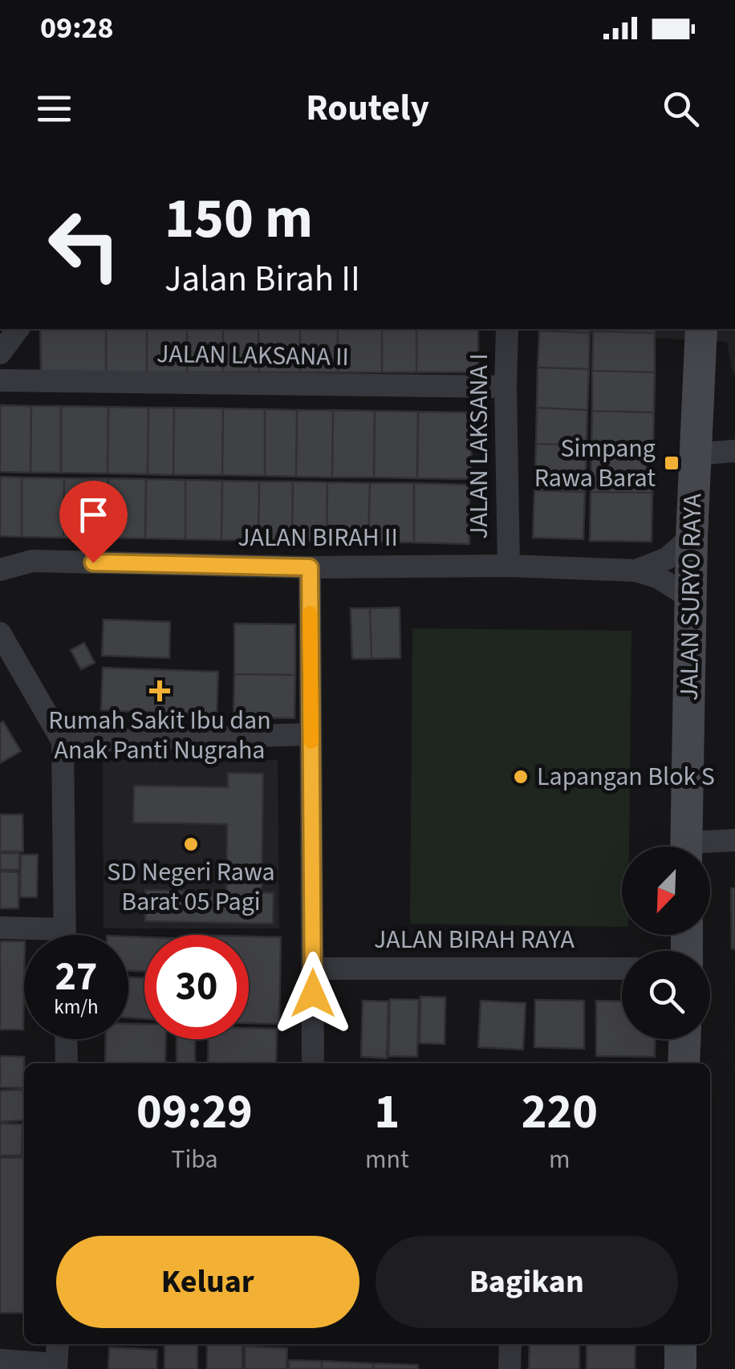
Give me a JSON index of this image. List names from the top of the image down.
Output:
{
  "streets": {
    "main road": ["JALAN SURYO RAYA"],
    "street": [
      "JALAN LAKSANA II",
      "JALAN LAKSANA I",
      "JALAN BIRAH II",
      "JALAN BIRAH RAYA"
    ]
  },
  "crossings": [
    ["JALAN LAKSANA II", "JALAN LAKSANA I"],
    ["JALAN LAKSANA I", "JALAN BIRAH II"],
    ["JALAN BIRAH II", "JALAN SURYO RAYA"]
  ],
  "places": {
    "transit": ["Simpang Rawa Barat"],
    "health": ["Rumah Sakit Ibu dan Anak Panti Nugraha"],
    "other": ["Lapangan Blok S", "SD Negeri Rawa Barat 05 Pagi"]
  },
  "north": "bottom left",
  "page": {
    "status": "09:28",
    "header": "Routely",
    "turn": ["150 m", "Jalan Birah II"],
    "speed": "27 km/h",
    "limit": "30",
    "eta": [
      "09:29",
      "Tiba",
      "1",
      "mnt",
      "220",
      "m"
    ],
    "buttons": ["Keluar", "Bagikan"]
  }
}
